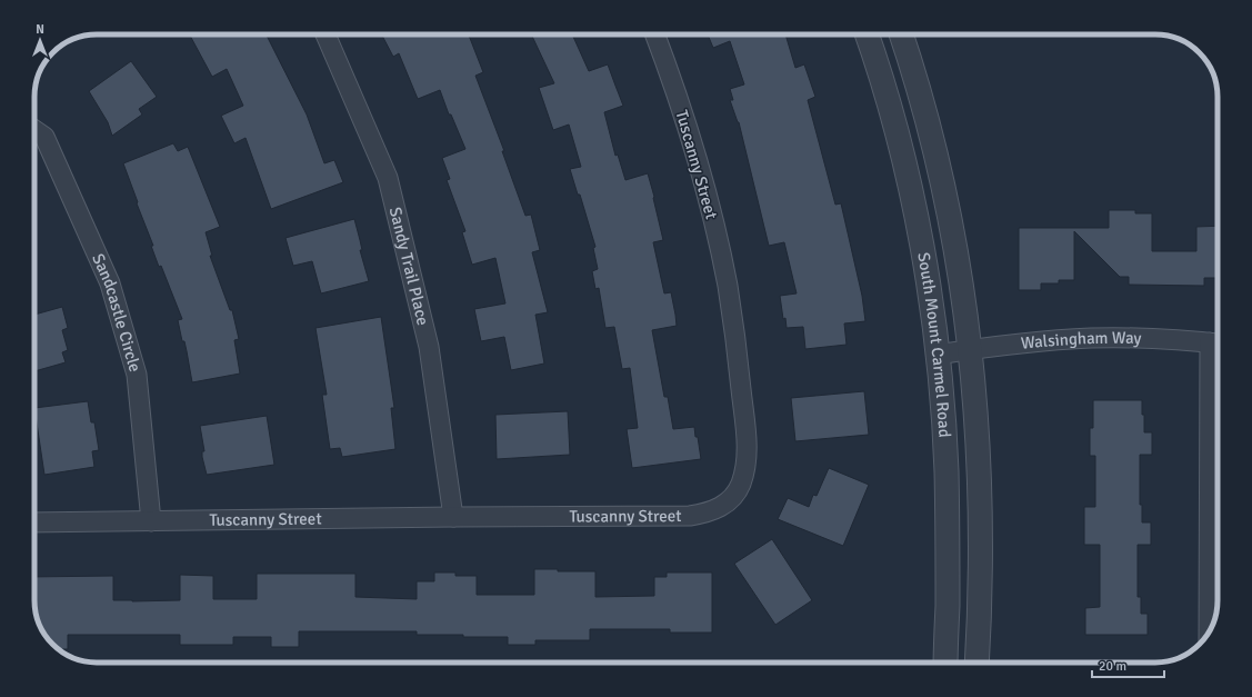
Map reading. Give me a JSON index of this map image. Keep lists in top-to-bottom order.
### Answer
{
  "streets": {
    "street": [
      "Tuscanny Street",
      "Sandy Trail Place",
      "Sandcastle Circle",
      "Walsingham Way",
      "South Mount Carmel Road"
    ]
  },
  "crossings": [
    ["Tuscanny Street", "Sandy Trail Place"],
    ["Tuscanny Street", "Sandcastle Circle"],
    ["Walsingham Way", "South Mount Carmel Road"]
  ],
  "scale_bar": "20 m",
  "north": "top"
}
